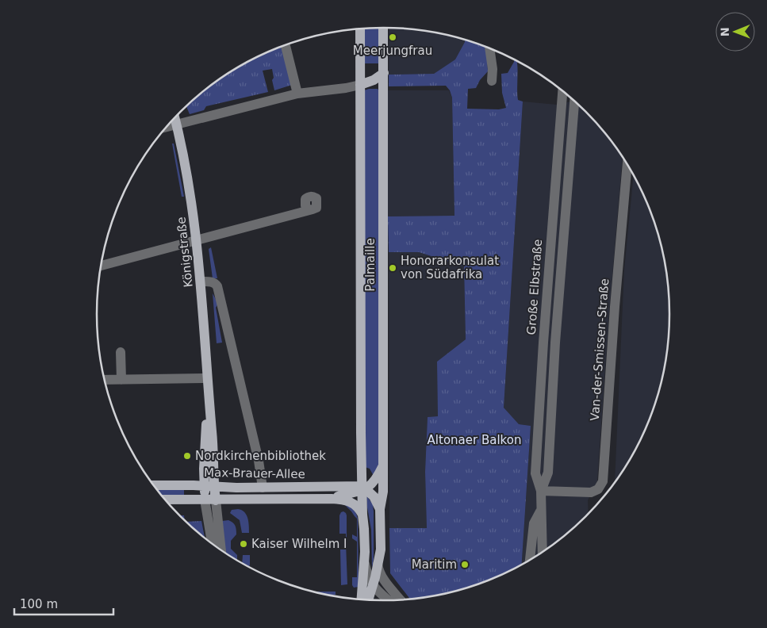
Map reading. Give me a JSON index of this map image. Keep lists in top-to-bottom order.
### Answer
{
  "streets": {
    "main road": ["Königstraße", "Palmaille", "Max-Brauer-Allee"],
    "street": ["Große Elbstraße", "Van-der-Smissen-Straße"]
  },
  "crossings": [
    ["Königstraße", "Max-Brauer-Allee"],
    ["Palmaille", "Max-Brauer-Allee"],
    ["Große Elbstraße", "Van-der-Smissen-Straße"]
  ],
  "parks": ["Altonaer Balkon"],
  "places": [
    "Meerjungfrau",
    "Honorarkonsulat von Südafrika",
    "Nordkirchenbibliothek",
    "Kaiser Wilhelm I",
    "Maritim"
  ],
  "scale_bar": "100 m",
  "north": "left"
}
